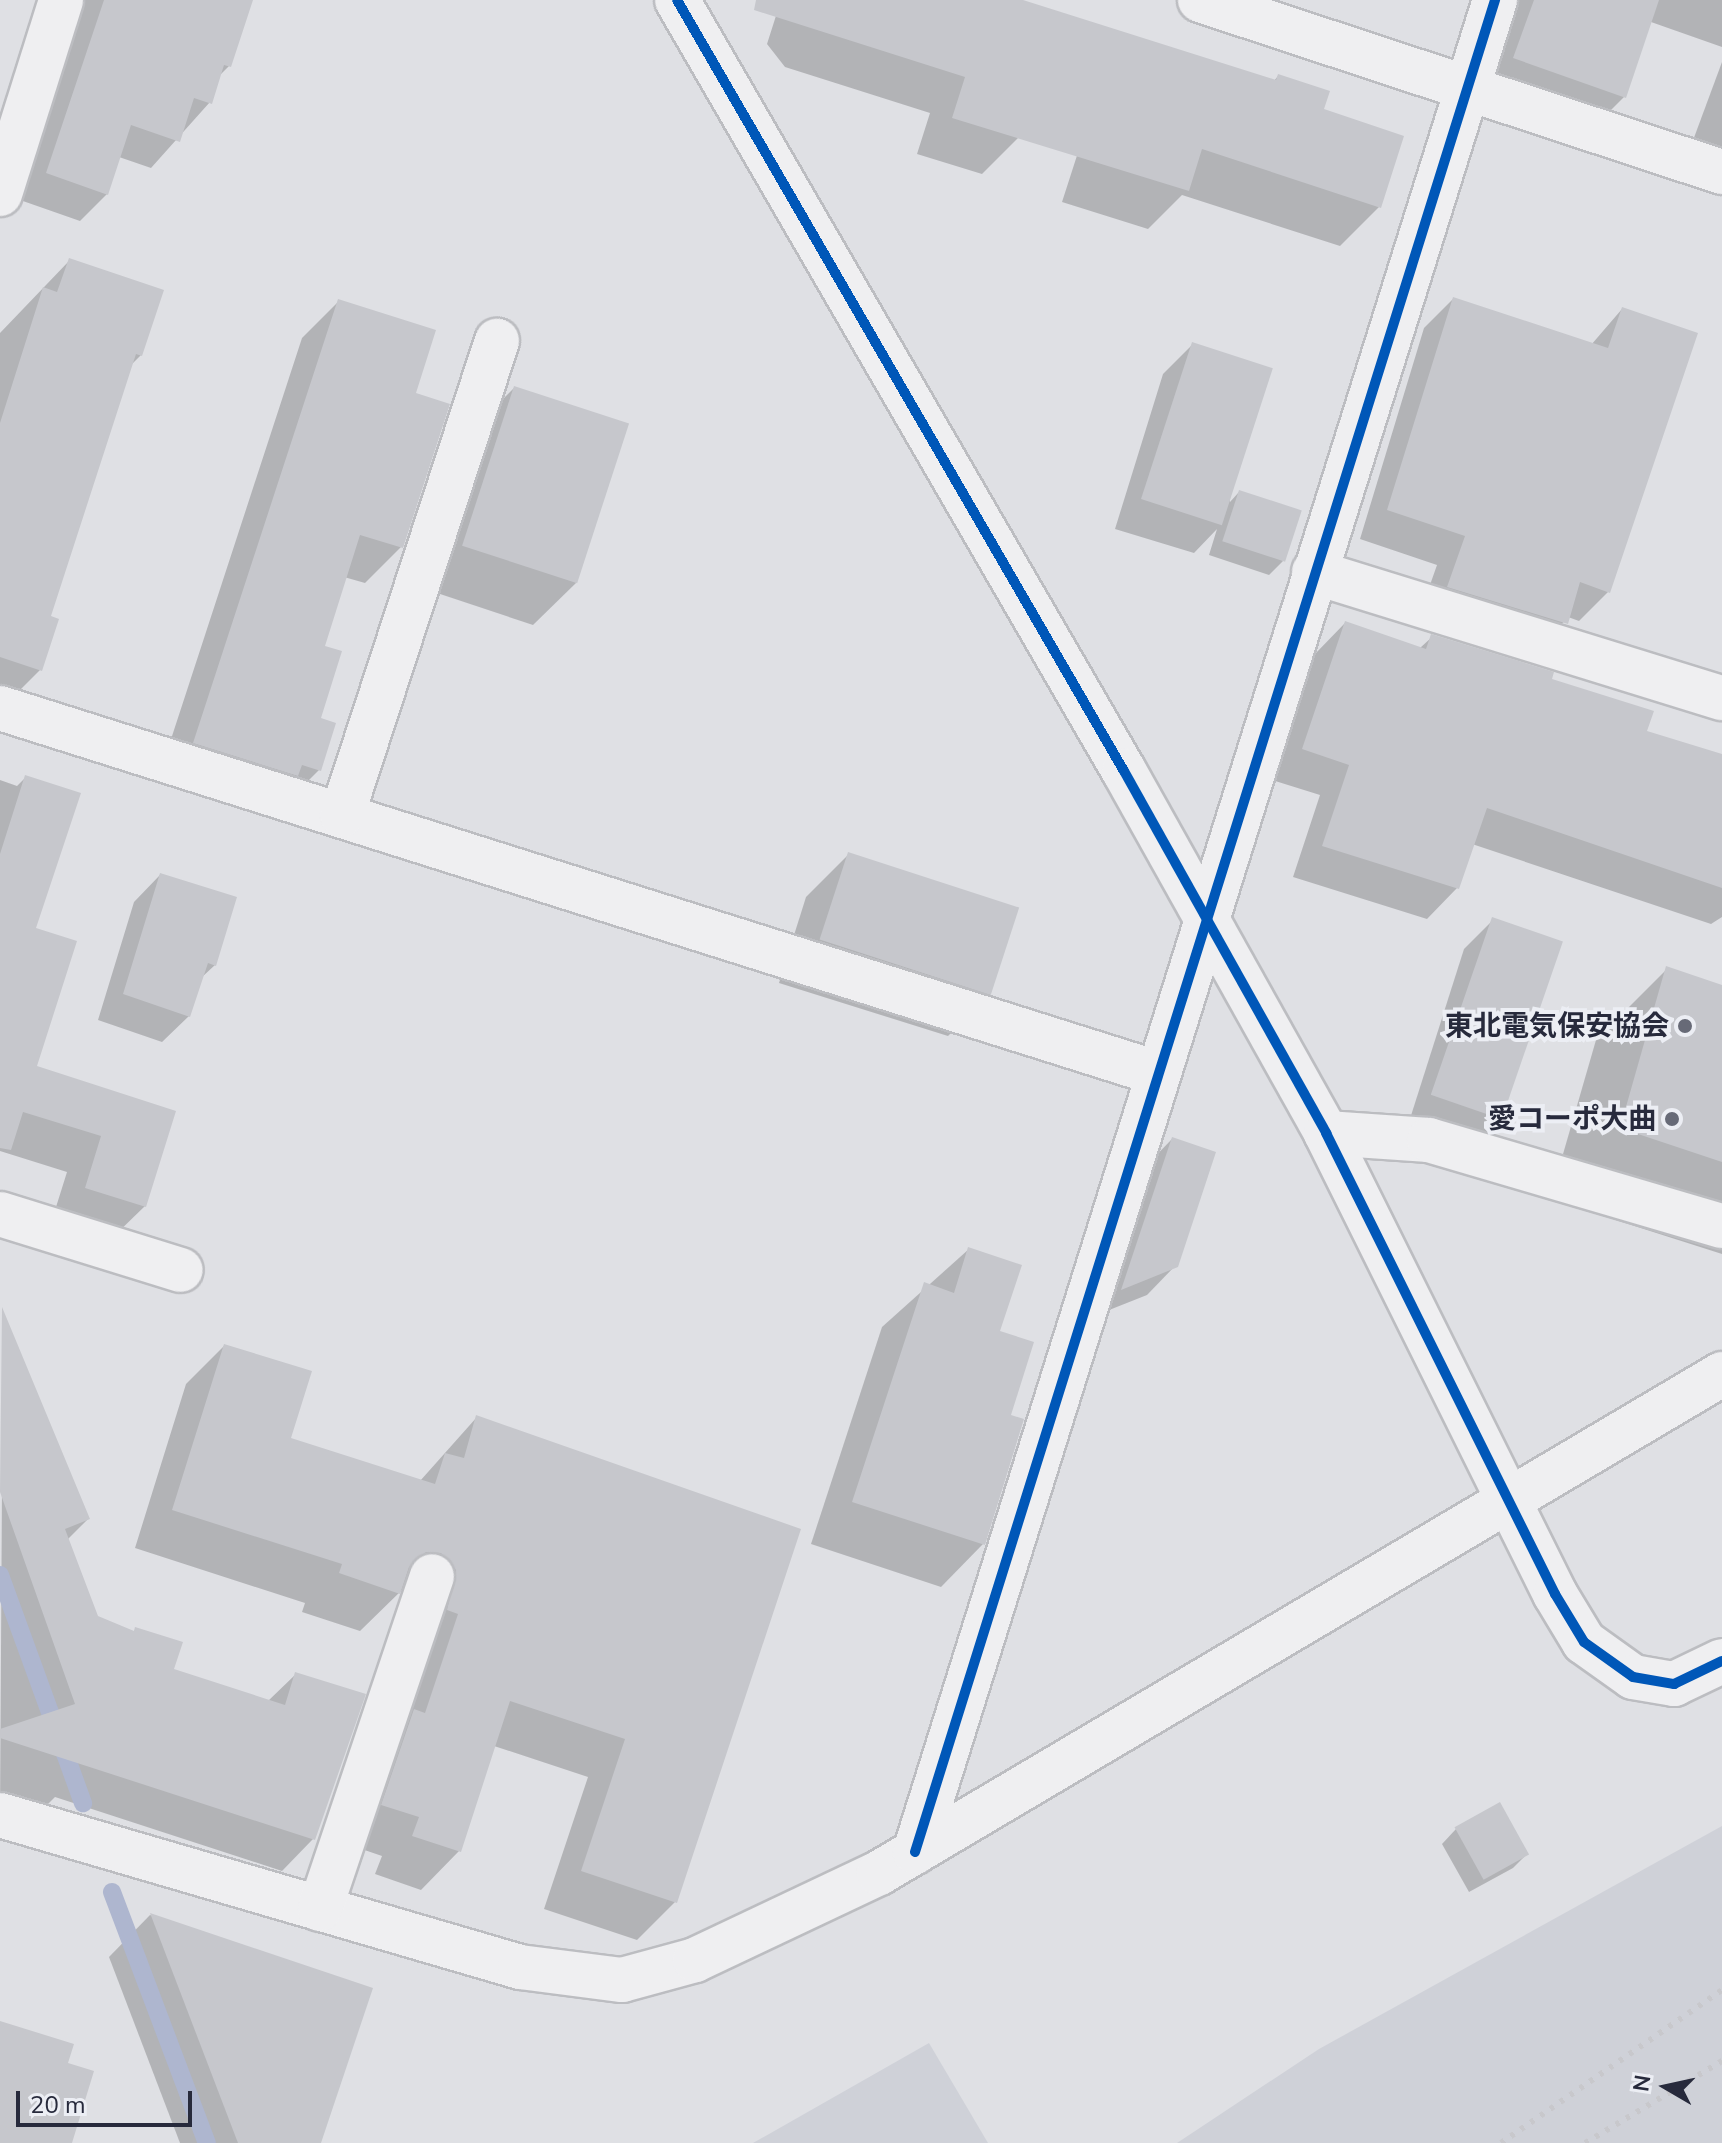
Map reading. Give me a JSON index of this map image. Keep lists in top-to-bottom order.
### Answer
{
  "places": ["東北電気保安協会", "愛コーポ大曲"],
  "scale_bar": "20 m",
  "north": "left"
}
